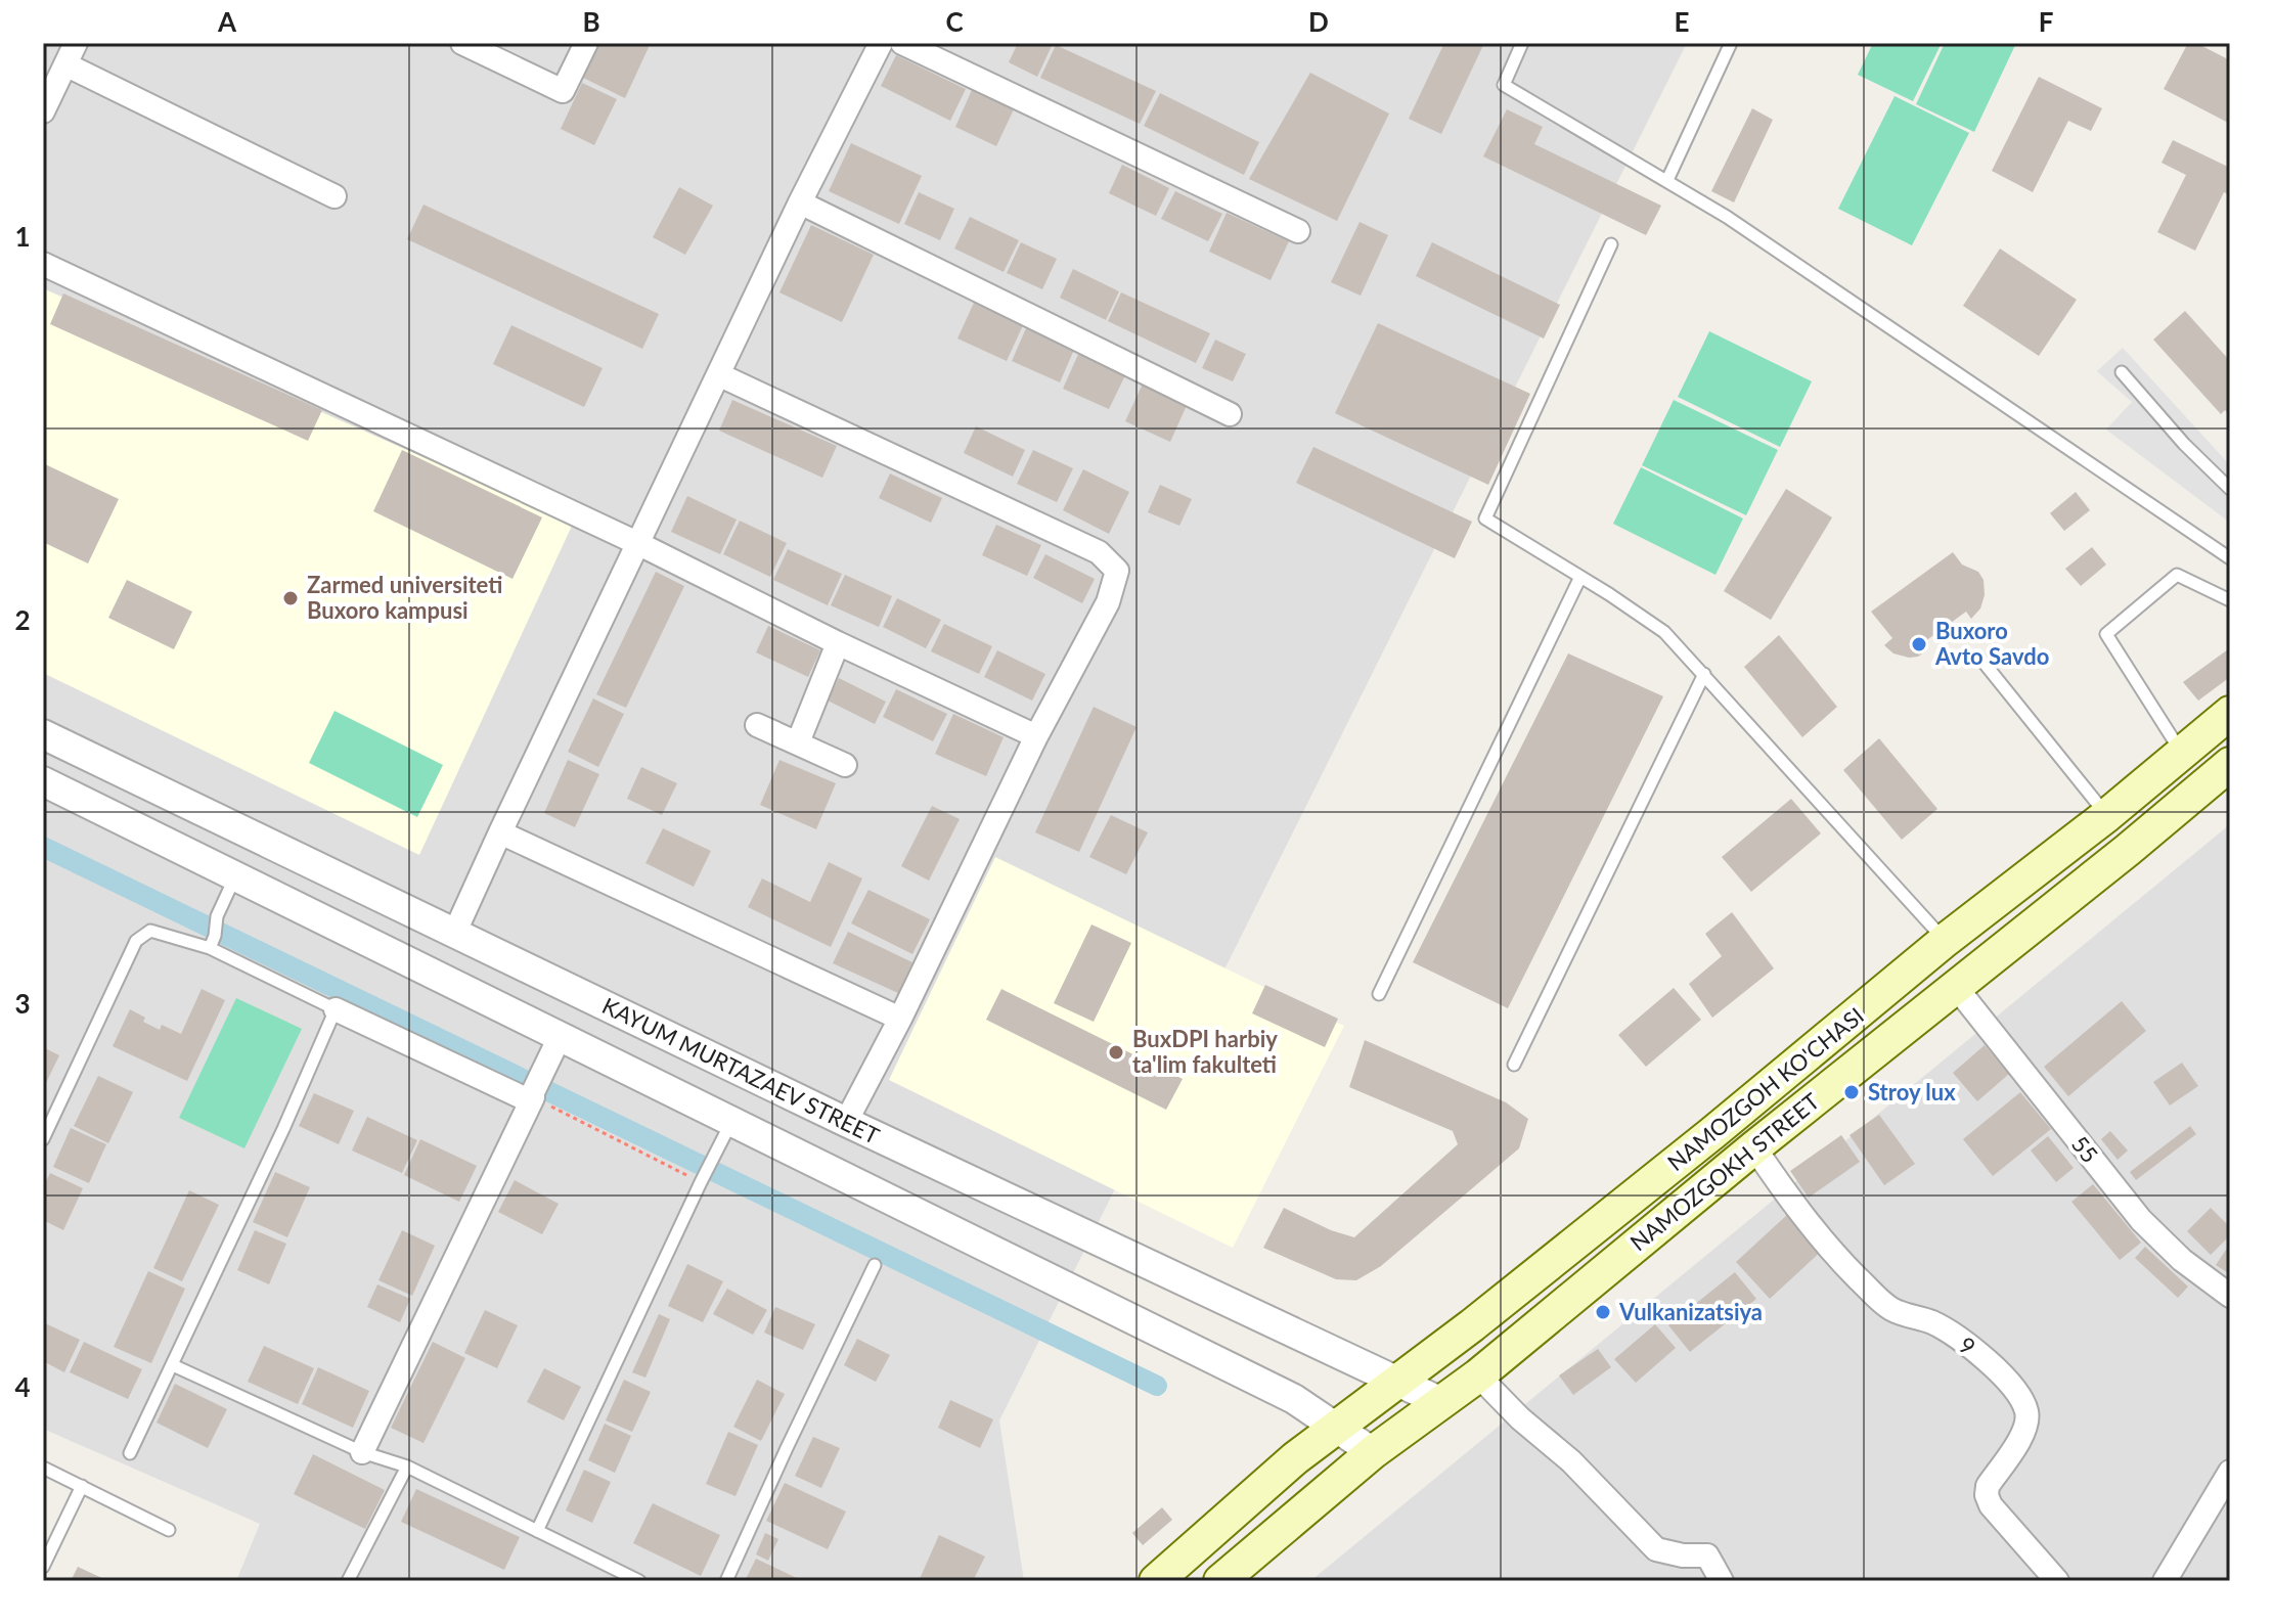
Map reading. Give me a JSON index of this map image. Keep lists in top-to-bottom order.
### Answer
{
  "streets": {
    "main road": ["NAMOZGOH KO'CHASI", "NAMOZGOKH STREET"],
    "street": ["KAYUM MURTAZAEV STREET", "55", "9"]
  },
  "crossings": [
    ["KAYUM MURTAZAEV STREET", "NAMOZGOH KO'CHASI"],
    ["KAYUM MURTAZAEV STREET", "NAMOZGOKH STREET"],
    ["55", "NAMOZGOKH STREET"],
    ["NAMOZGOKH STREET", "9"]
  ],
  "places": [
    "Zarmed universiteti Buxoro kampusi",
    "Buxoro Avto Savdo",
    "BuxDPI harbiy ta'lim fakulteti",
    "Stroy lux",
    "Vulkanizatsiya"
  ],
  "grid": {
    "columns": [
      "A",
      "B",
      "C",
      "D",
      "E",
      "F"
    ],
    "rows": [
      "1",
      "2",
      "3",
      "4"
    ]
  }
}
